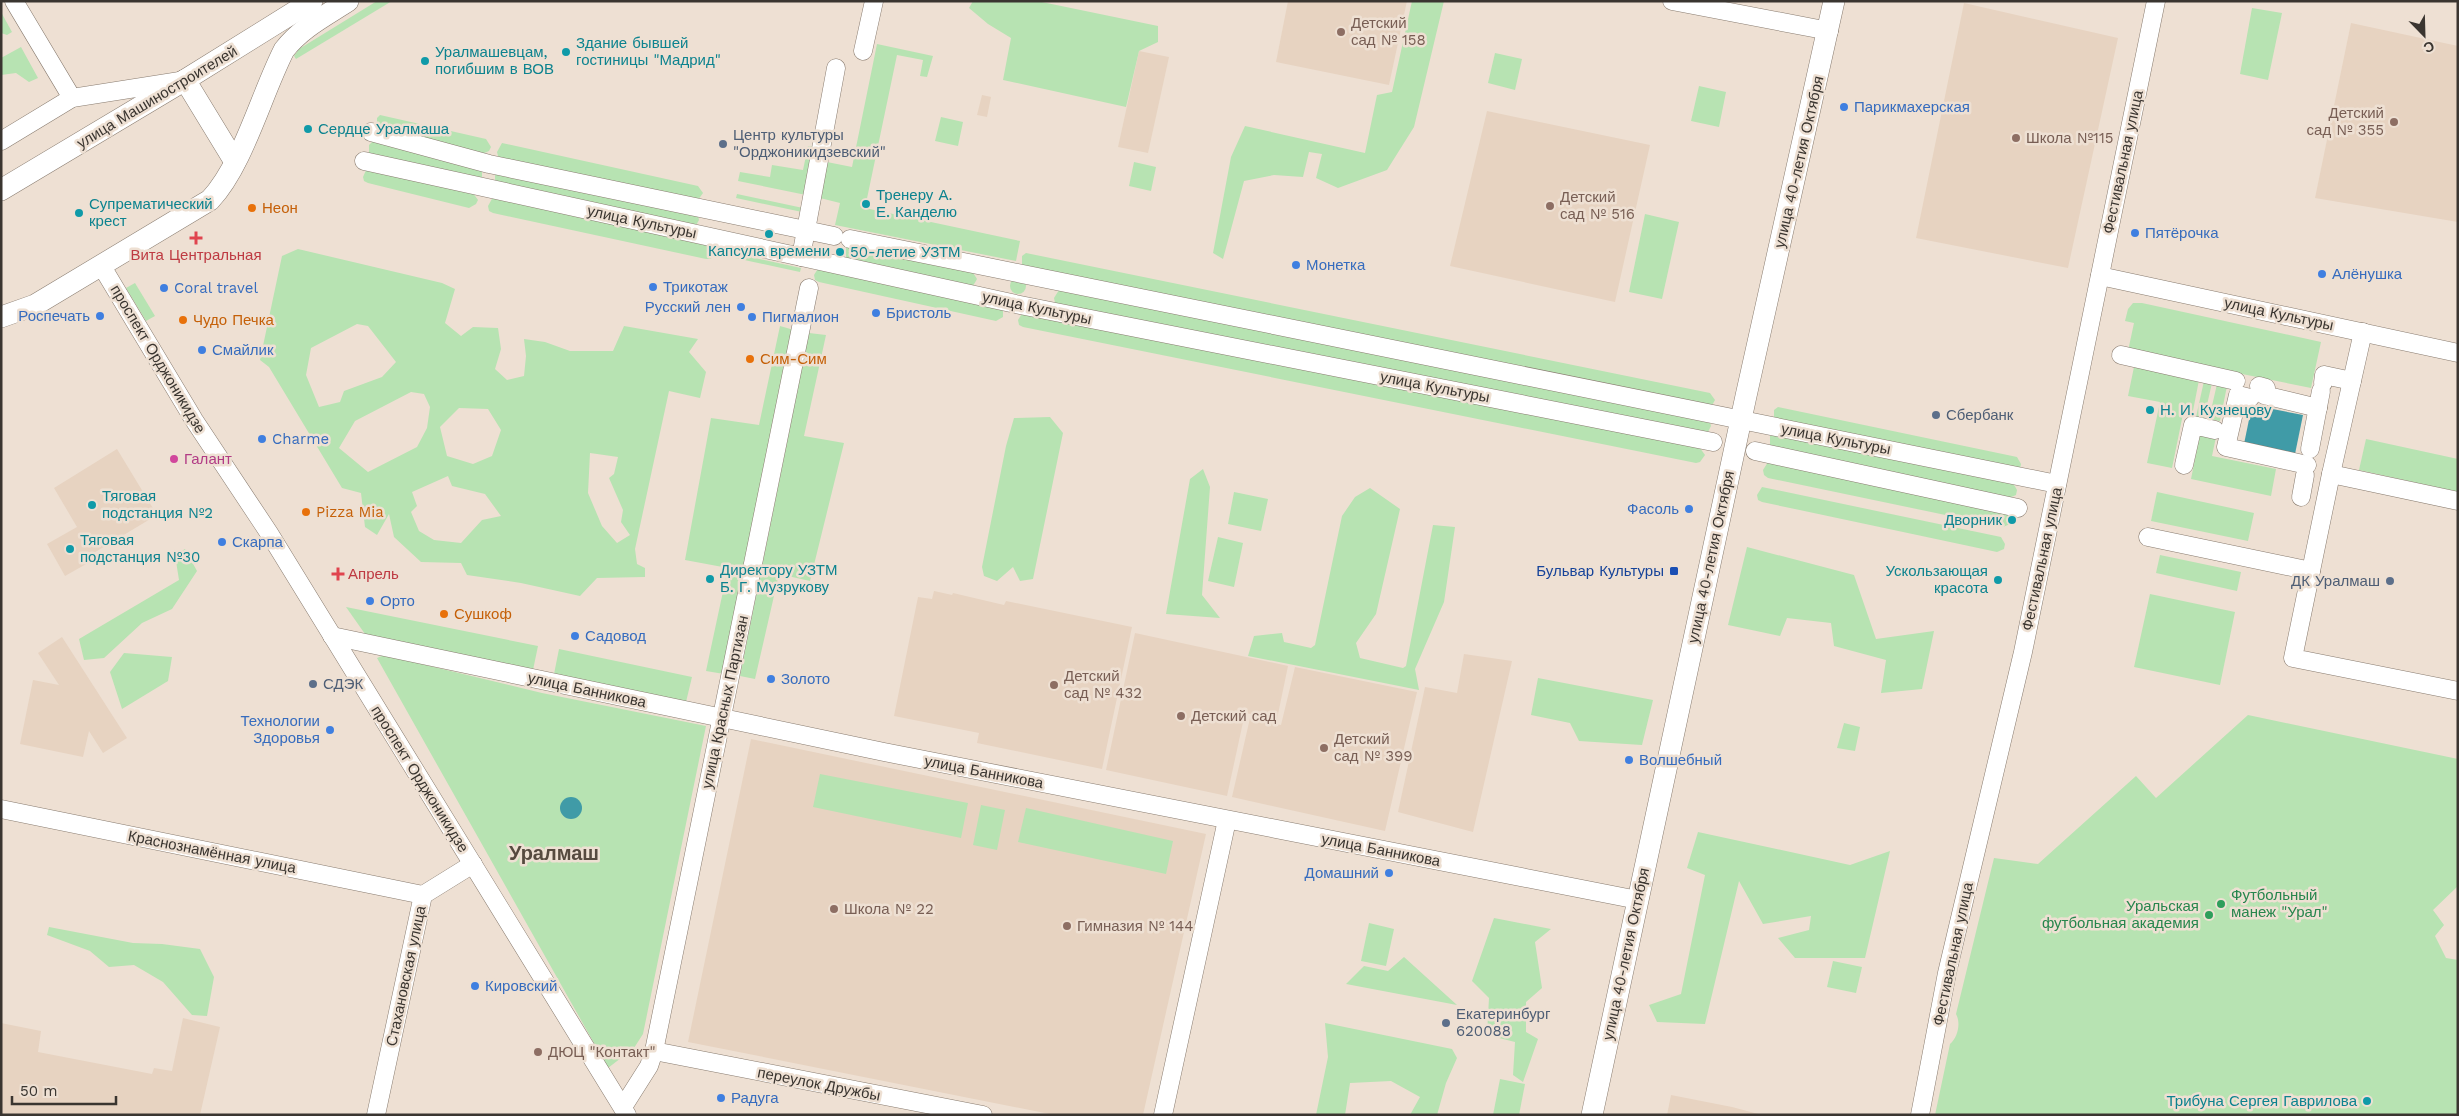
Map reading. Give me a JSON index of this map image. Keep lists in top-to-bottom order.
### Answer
{
  "streets": {
    "main road": ["улица Машиностроителей", "улица 40-летия Октября"],
    "street": [
      "Фестивальная улица",
      "улица Культуры",
      "проспект Орджоникидзе",
      "улица Банникова",
      "улица Красных Партизан",
      "Краснознамённая улица",
      "Стахановская улица",
      "переулок Дружбы"
    ]
  },
  "crossings": [
    ["улица 40-летия Октября", "улица Культуры"],
    ["улица 40-летия Октября", "улица Банникова"],
    ["Фестивальная улица", "улица Культуры"],
    ["проспект Орджоникидзе", "улица Банникова"],
    ["проспект Орджоникидзе", "улица Красных Партизан"],
    ["проспект Орджоникидзе", "Стахановская улица"],
    ["улица Банникова", "улица Красных Партизан"],
    ["улица Красных Партизан", "переулок Дружбы"],
    ["Краснознамённая улица", "Стахановская улица"]
  ],
  "districts": ["Уралмаш"],
  "places": {
    "other": [
      "Детский сад № 158",
      "Здание бывшей гостиницы \"Мадрид\"",
      "Уралмашевцам, погибшим в ВОВ",
      "Парикмахерская",
      "Детский сад № 355",
      "Сердце Уралмаша",
      "Школа №115",
      "Центр культуры \"Орджоникидзевский\"",
      "Тренеру А. Е. Канделю",
      "Детский сад № 516",
      "Неон",
      "Супрематический крест",
      "Пятёрочка",
      "Капсула времени",
      "50-летие УЗТМ",
      "Монетка",
      "Алёнушка",
      "Трикотаж",
      "Coral travel",
      "Русский лен",
      "Бристоль",
      "Роспечать",
      "Пигмалион",
      "Чудо Печка",
      "Смайлик",
      "Сим-Сим",
      "Н. И. Кузнецову",
      "Сбербанк",
      "Charme",
      "Галант",
      "Тяговая подстанция №2",
      "Фасоль",
      "Pizza Mia",
      "Дворник",
      "Скарпа",
      "Тяговая подстанция №30",
      "Директору УЗТМ Б. Г. Музрукову",
      "Ускользающая красота",
      "ДК Уралмаш",
      "Орто",
      "Сушкоф",
      "Садовод",
      "Золото",
      "СДЭК",
      "Детский сад № 432",
      "Детский сад",
      "Технологии Здоровья",
      "Детский сад № 399",
      "Волшебный",
      "Домашний",
      "Футбольный манеж \"Урал\"",
      "Школа № 22",
      "Уральская футбольная академия",
      "Гимназия № 144",
      "Кировский",
      "Екатеринбург 620088",
      "ДЮЦ \"Контакт\"",
      "Радуга",
      "Трибуна Сергея Гаврилова"
    ],
    "health": ["Вита Центральная", "Апрель"],
    "transit": ["Бульвар Культуры"]
  },
  "scale_bar": "50 m",
  "north": "bottom right"
}
